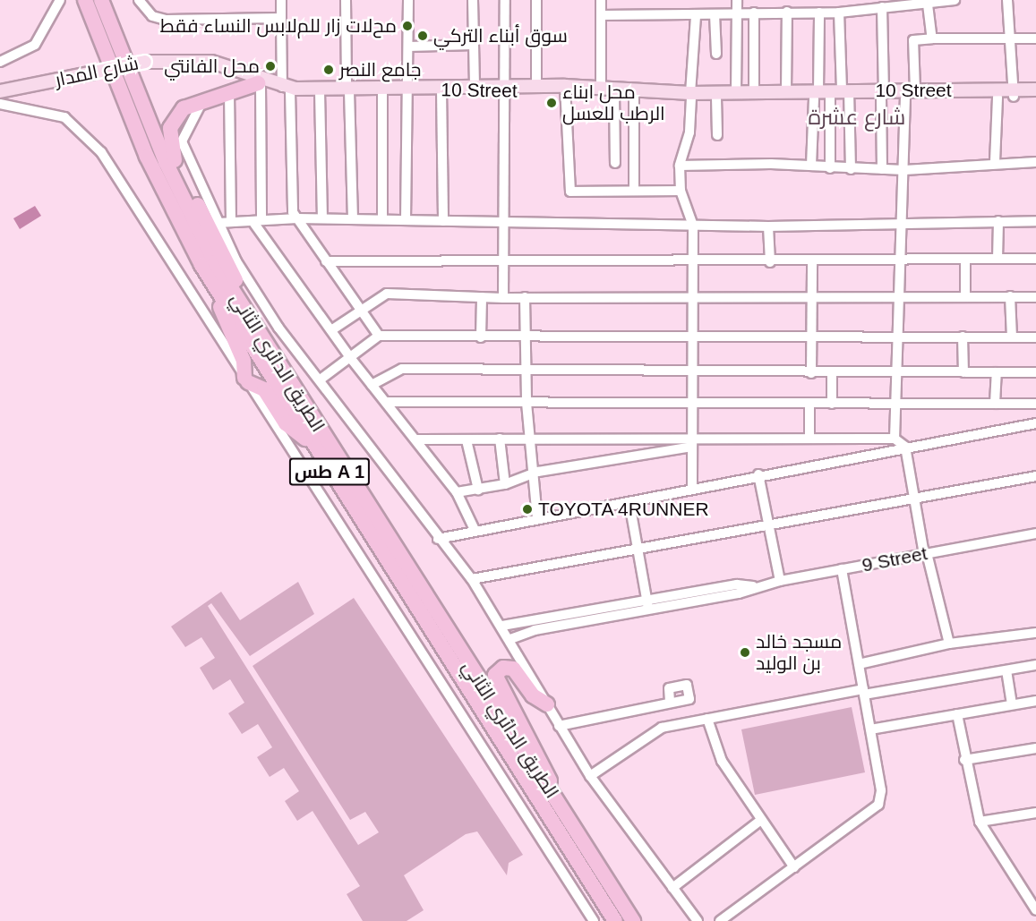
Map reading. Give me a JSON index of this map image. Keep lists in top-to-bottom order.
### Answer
{
  "streets": {
    "highway": ["الطريق الدائري الثاني", "طس A 1"],
    "main road": ["شارع المدار", "10 Street"],
    "street": ["9 Street"]
  },
  "crossings": [
    ["شارع المدار", "10 Street"]
  ],
  "districts": ["شارع عشرة"],
  "places": [
    "محﻻت زار للمﻻبس النساء فقط",
    "سوق أبناء التركي",
    "محل الفانتي",
    "جامع النصر",
    "محل ابناء الرطب للعسل",
    "TOYOTA 4RUNNER",
    "مسجد خالد بن الوليد"
  ]
}
